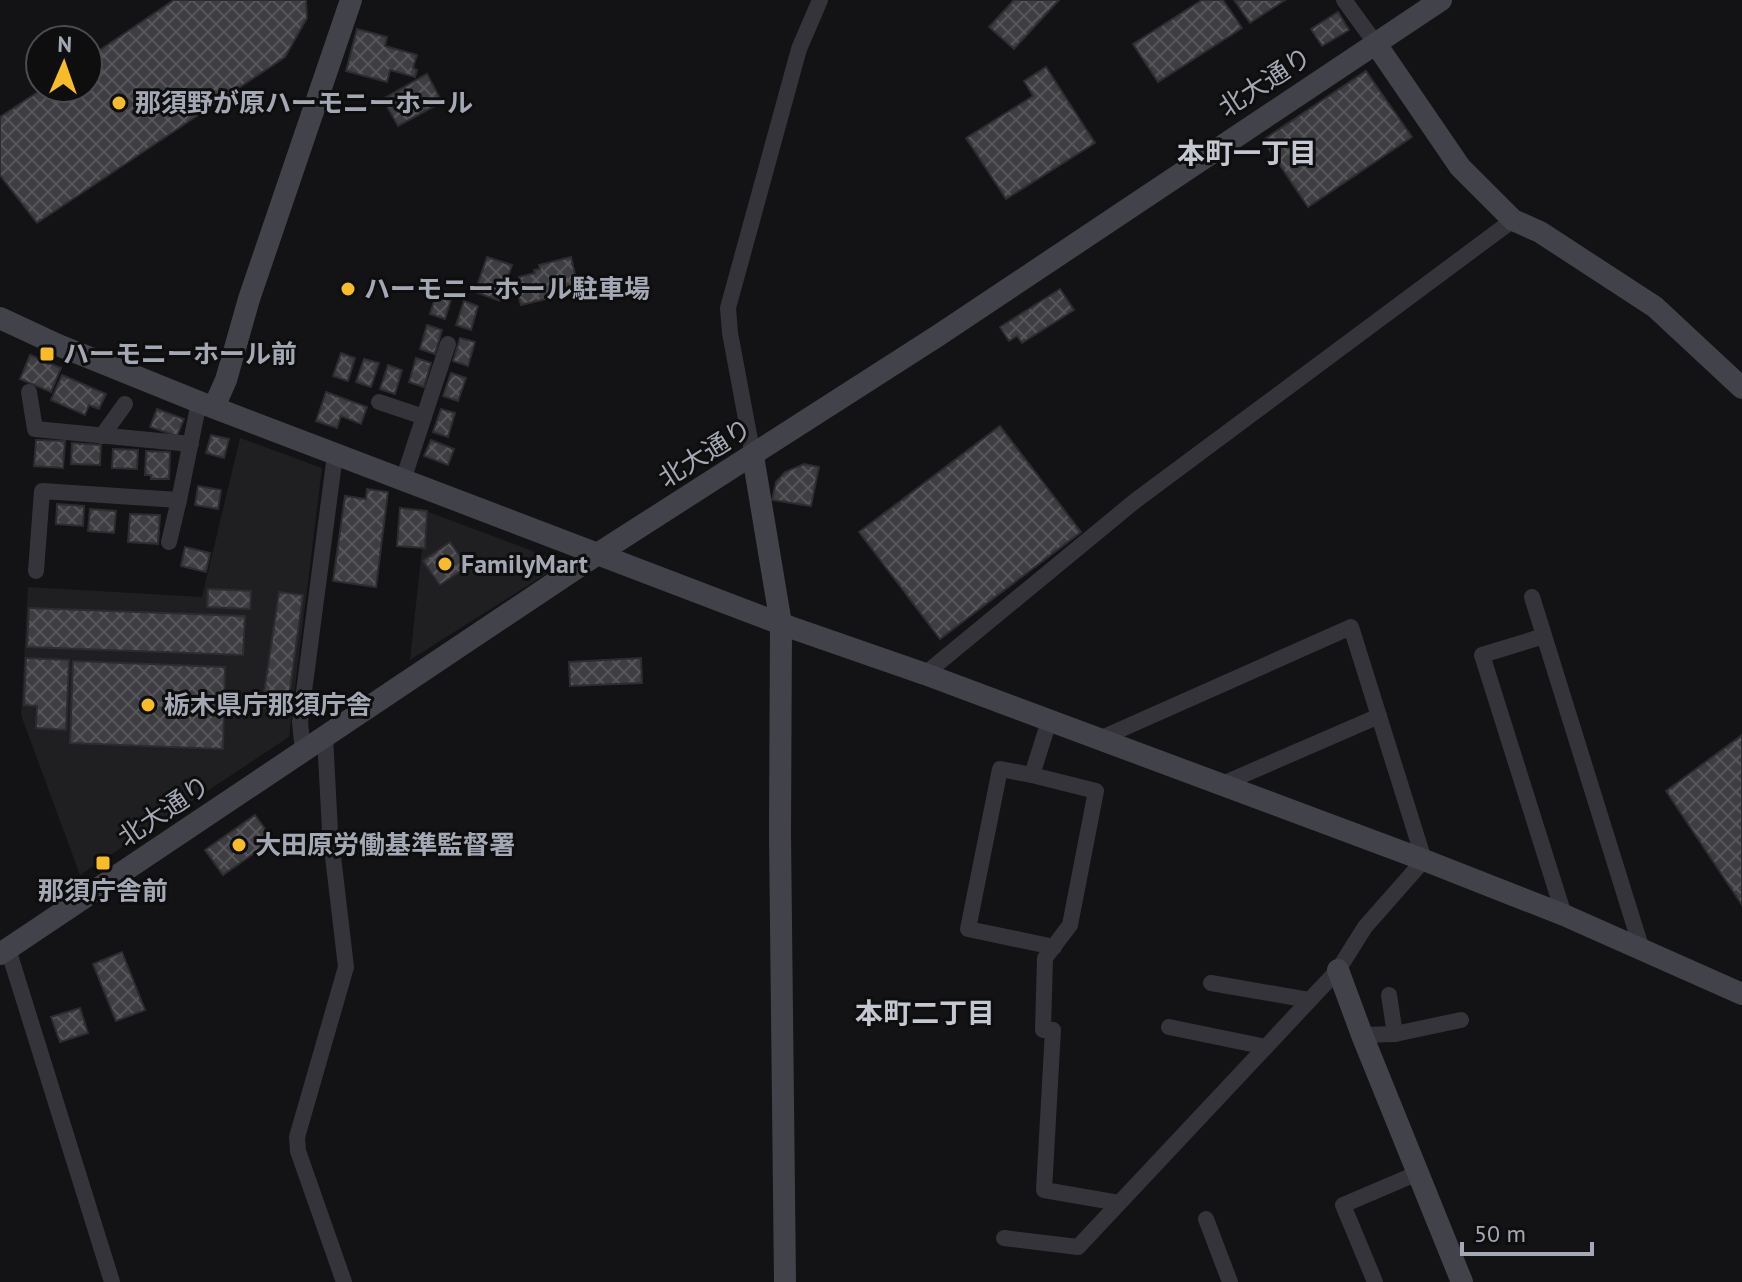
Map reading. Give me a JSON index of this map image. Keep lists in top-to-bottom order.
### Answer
{
  "streets": {
    "street": ["北大通り"]
  },
  "districts": ["本町一丁目", "本町二丁目"],
  "places": {
    "other": [
      "那須野が原ハーモニーホール",
      "ハーモニーホール駐車場",
      "FamilyMart",
      "栃木県庁那須庁舎",
      "大田原労働基準監督署"
    ],
    "transit": ["ハーモニーホール前", "那須庁舎前"]
  },
  "scale_bar": "50 m",
  "north": "top"
}
